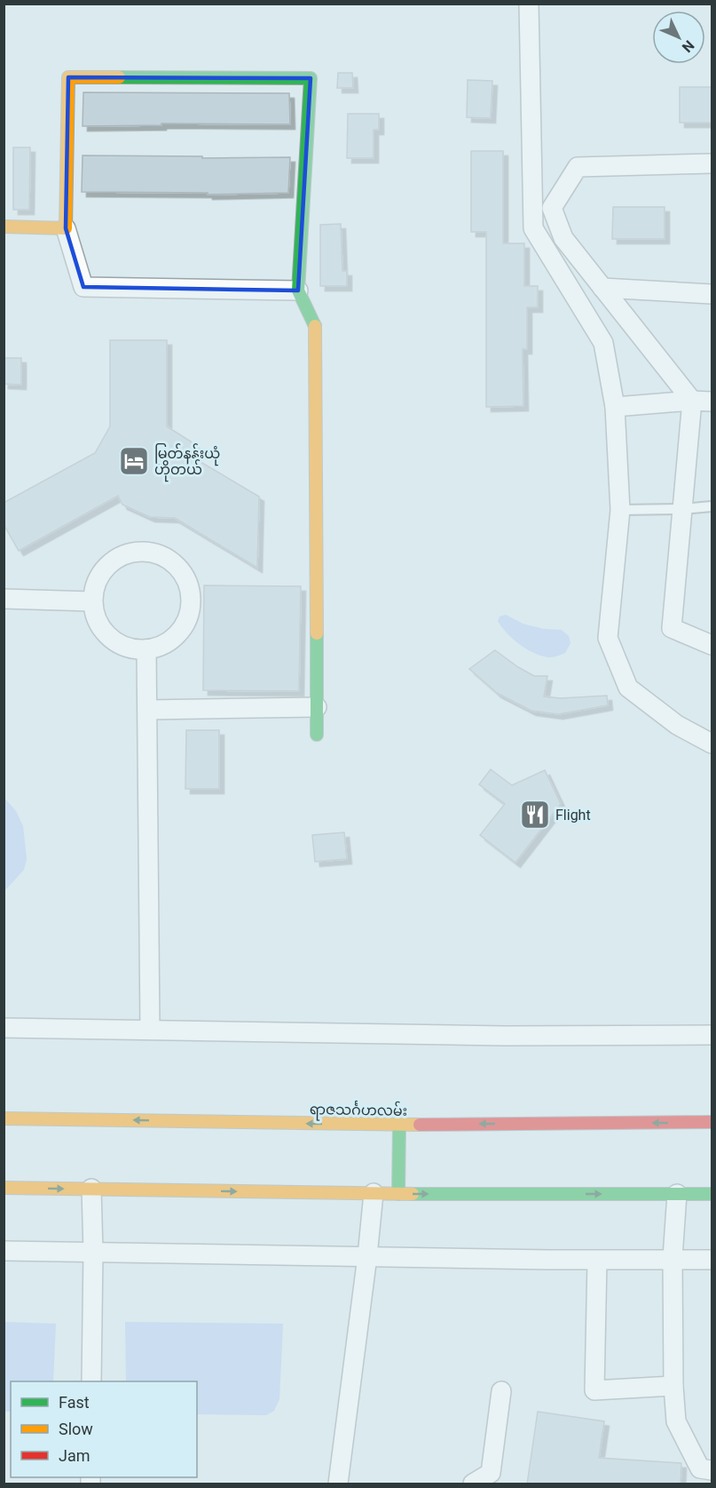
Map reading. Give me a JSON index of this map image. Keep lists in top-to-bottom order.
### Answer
{
  "streets": {
    "main road": ["ရာဇသင်္ဂဟလမ်း"]
  },
  "places": {
    "hotel": ["မြတ်နန်းယုံ ဟိုတယ်"],
    "restaurant": ["Flight"]
  },
  "legend": ["Fast", "Slow", "Jam"],
  "north": "bottom right"
}
